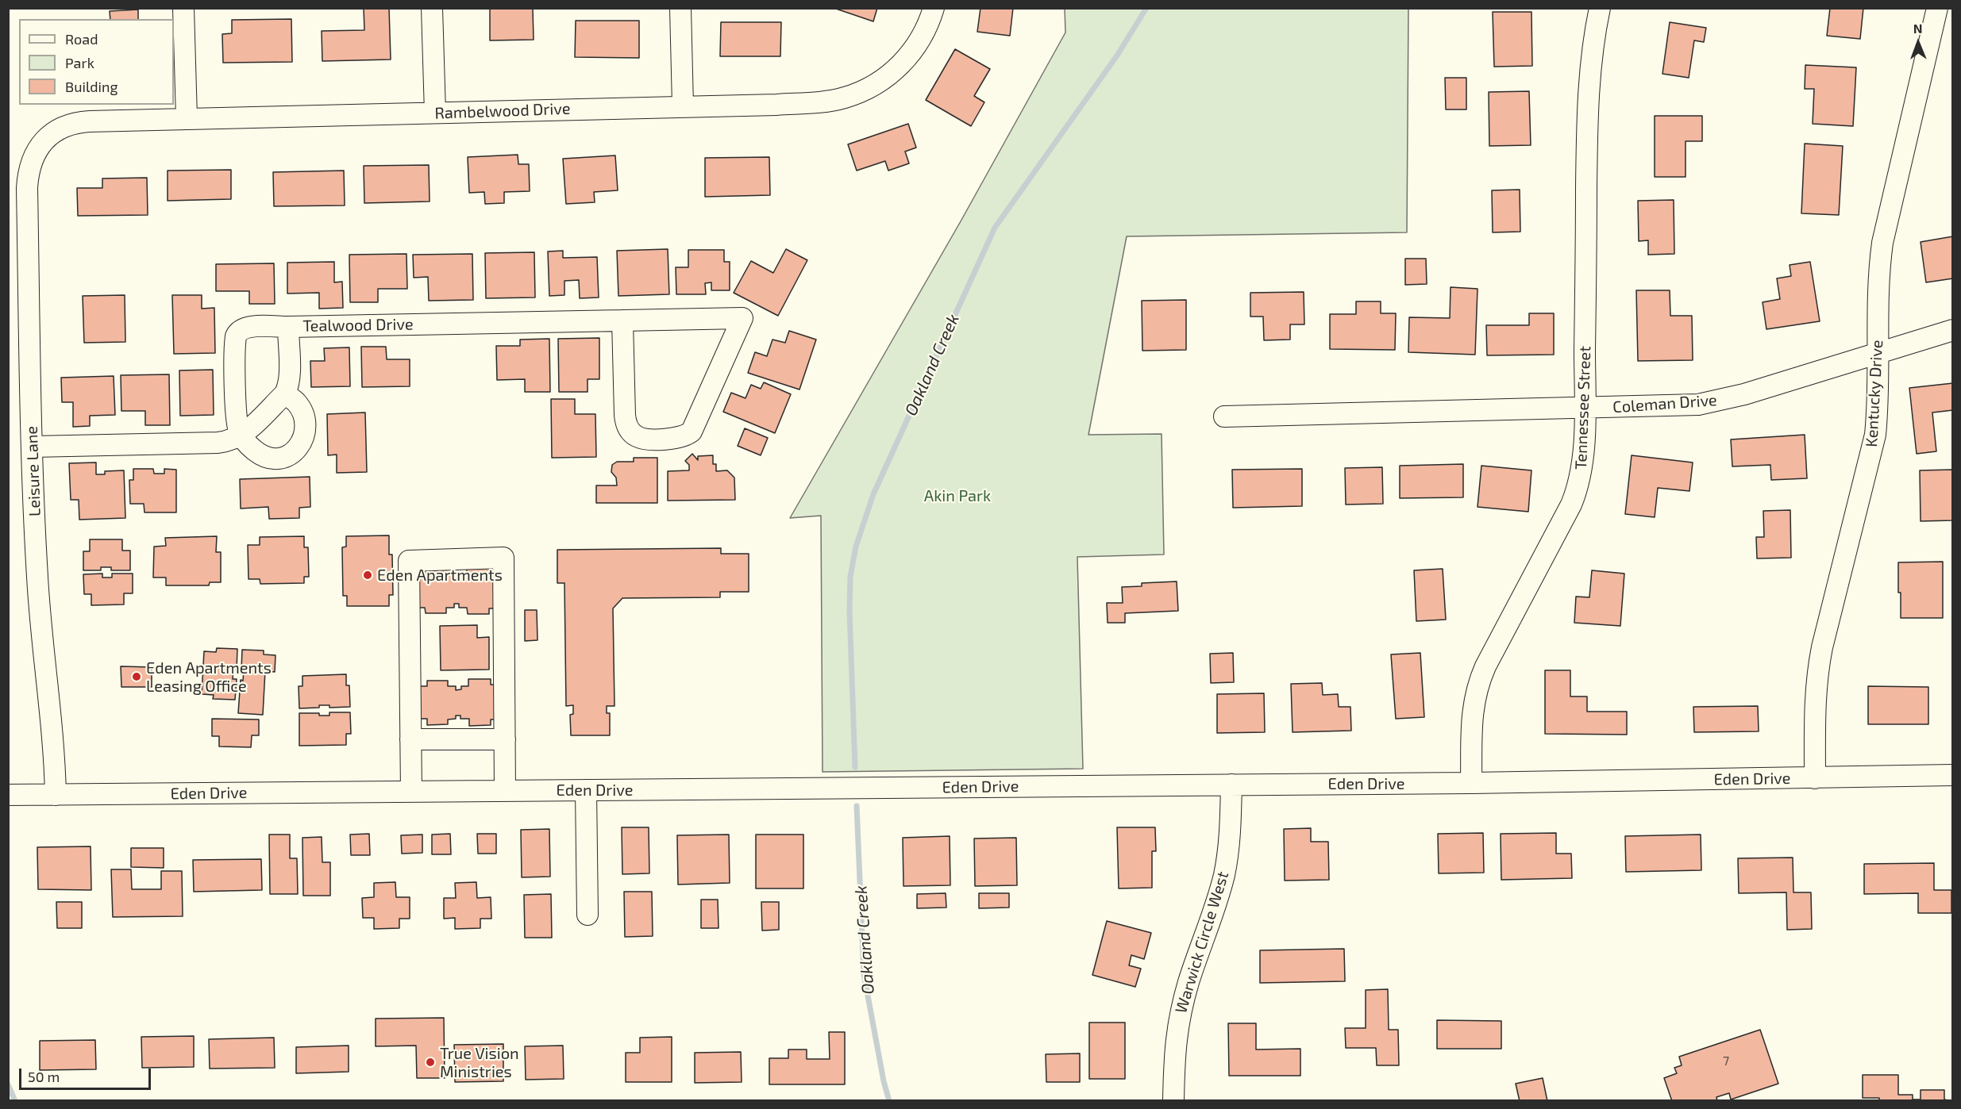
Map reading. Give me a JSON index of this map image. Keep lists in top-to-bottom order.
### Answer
{
  "streets": {
    "street": [
      "Rambelwood Drive",
      "Tealwood Drive",
      "Kentucky Drive",
      "Coleman Drive",
      "Tennessee Street",
      "Leisure Lane",
      "Eden Drive",
      "Warwick Circle West"
    ]
  },
  "crossings": [
    ["Rambelwood Drive", "Leisure Lane"],
    ["Kentucky Drive", "Coleman Drive"],
    ["Kentucky Drive", "Eden Drive"],
    ["Coleman Drive", "Tennessee Street"],
    ["Tennessee Street", "Eden Drive"],
    ["Leisure Lane", "Eden Drive"],
    ["Eden Drive", "Warwick Circle West"]
  ],
  "water": ["Oakland Creek"],
  "parks": ["Akin Park"],
  "places": ["Eden Apartments", "Eden Apartments Leasing Office", "True Vision Ministries"],
  "house_numbers": ["7"],
  "legend": ["Road", "Park", "Building"],
  "scale_bar": "50 m",
  "north": "top"
}
